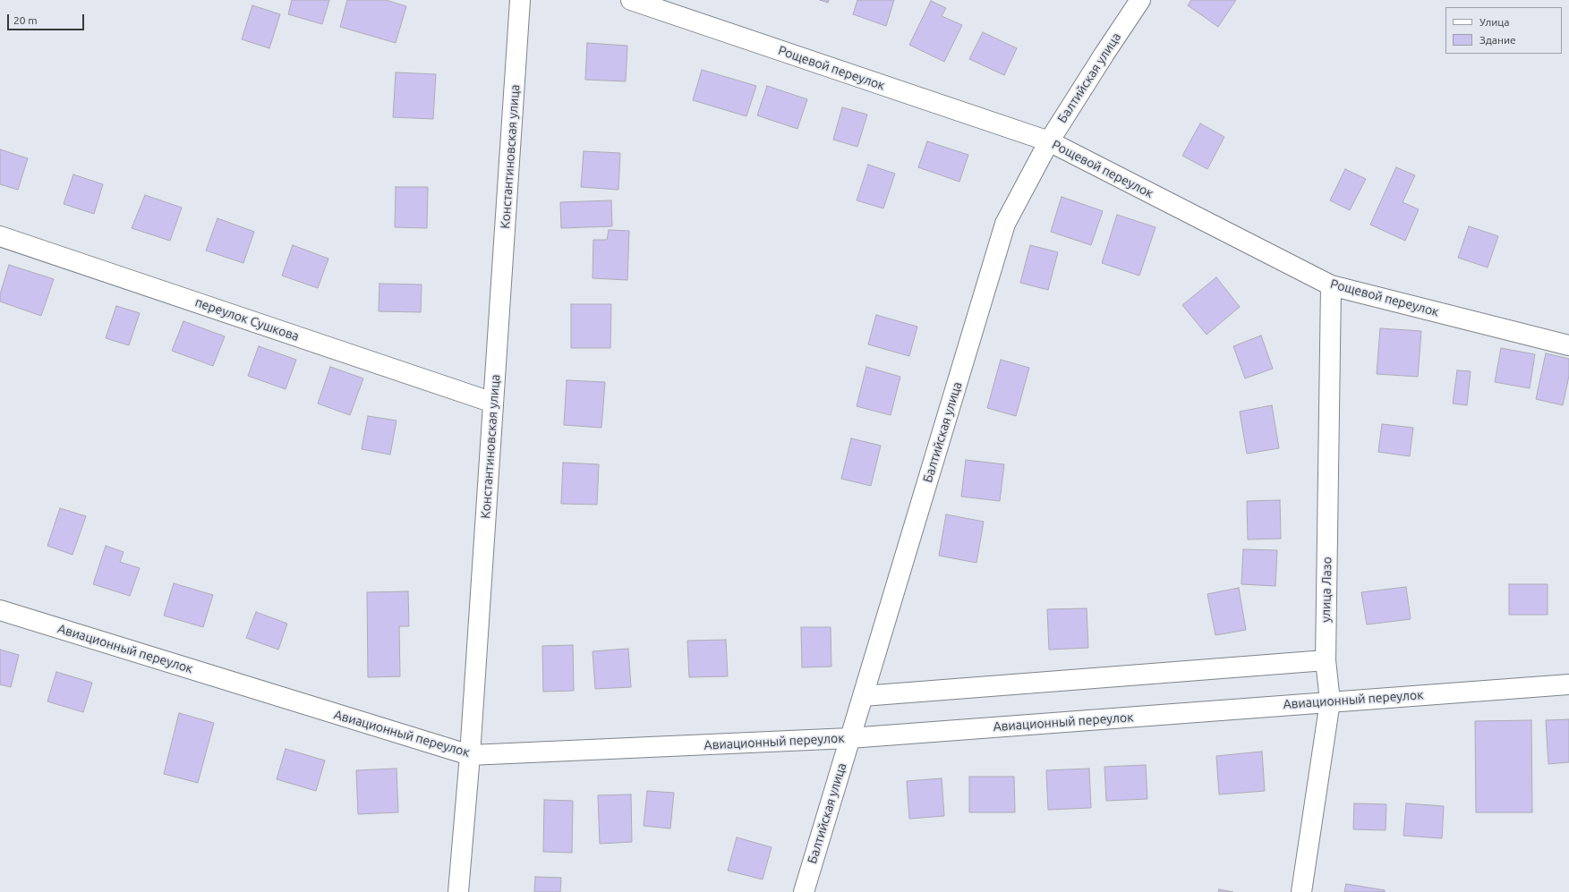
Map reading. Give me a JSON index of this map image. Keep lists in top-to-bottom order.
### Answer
{
  "streets": {
    "street": [
      "Рощевой переулок",
      "Балтийская улица",
      "Константиновская улица",
      "переулок Сушкова",
      "улица Лазо",
      "Авиационный переулок"
    ]
  },
  "crossings": [
    ["Рощевой переулок", "Балтийская улица"],
    ["Рощевой переулок", "улица Лазо"],
    ["Балтийская улица", "Авиационный переулок"],
    ["Константиновская улица", "переулок Сушкова"],
    ["Константиновская улица", "Авиационный переулок"],
    ["улица Лазо", "Авиационный переулок"]
  ],
  "legend": ["Улица", "Здание"],
  "scale_bar": "20 m"
}
